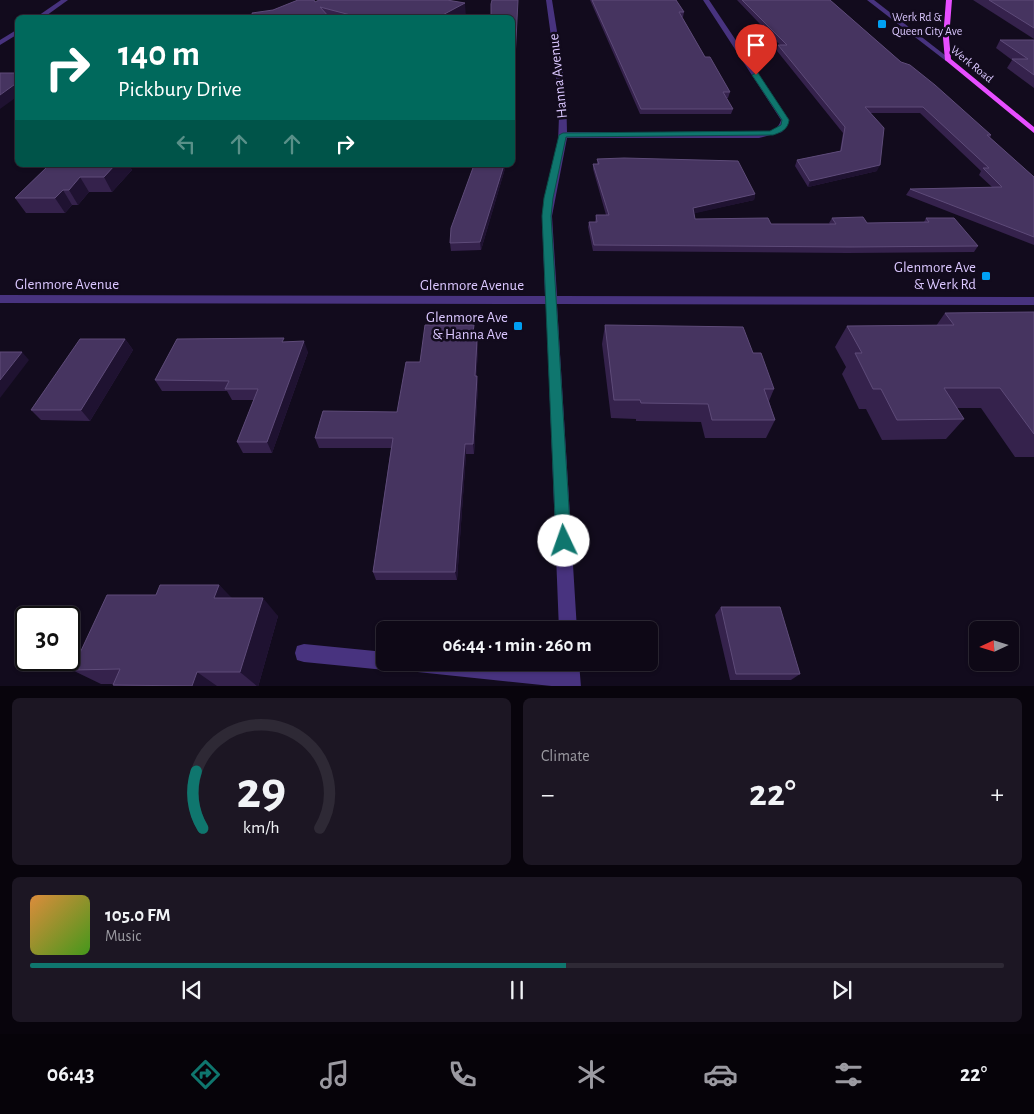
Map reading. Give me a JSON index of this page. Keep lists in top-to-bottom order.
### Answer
{
  "streets": {
    "main road": ["Werk Road"],
    "street": ["Hanna Avenue", "Glenmore Avenue"]
  },
  "crossings": [
    ["Hanna Avenue", "Glenmore Avenue"]
  ],
  "places": {
    "transit": ["Werk Rd & Queen City Ave", "Glenmore Ave & Werk Rd", "Glenmore Ave & Hanna Ave"]
  },
  "north": "left",
  "page": {
    "turn": ["140 m", "Pickbury Drive"],
    "limit": "30",
    "trip": "06:44 · 1 min · 260 m",
    "tile": "Climate",
    "heat": ["−", "22°", "+"],
    "song": ["105.0 FM", "Music"],
    "tabs": ["06:43", "22°"],
    "gauge": ["29", "km/h"]
  }
}
